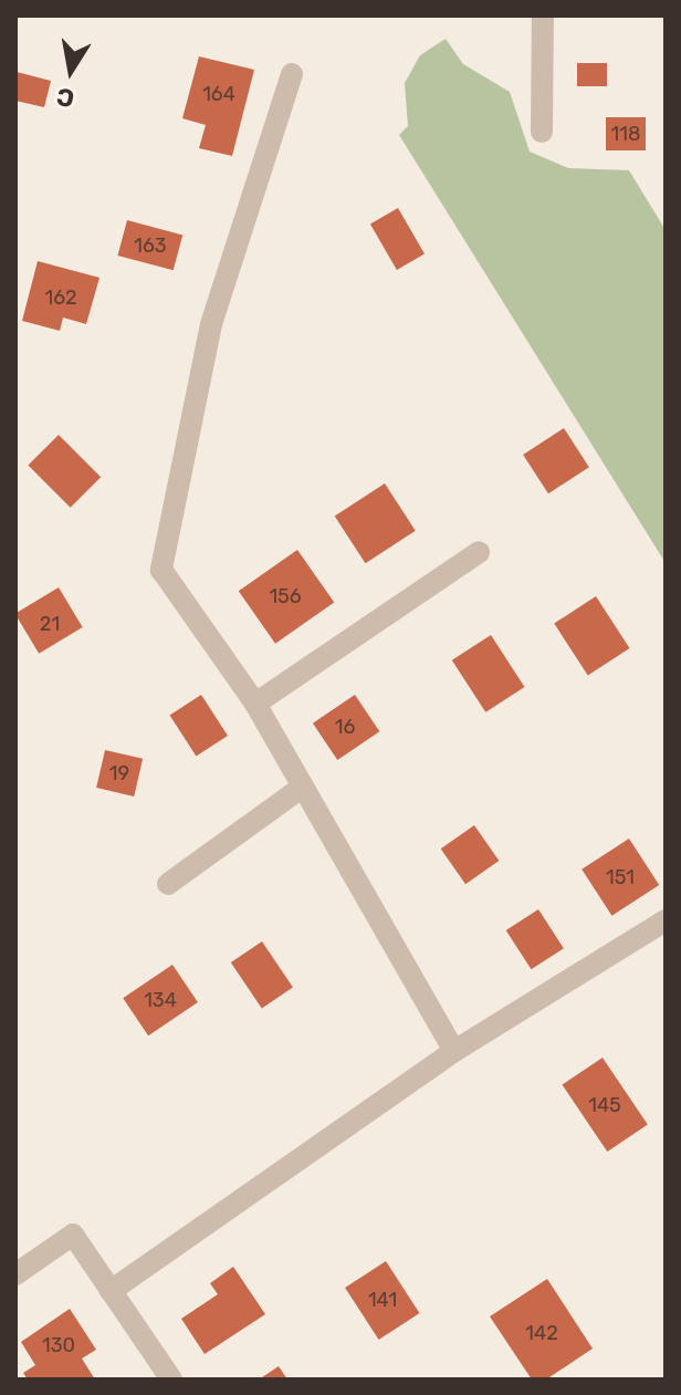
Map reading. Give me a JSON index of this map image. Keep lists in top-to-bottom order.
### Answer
{
  "house_numbers": [
    "164",
    "118",
    "163",
    "162",
    "156",
    "21",
    "16",
    "19",
    "151",
    "134",
    "145",
    "141",
    "142",
    "130"
  ],
  "north": "bottom"
}
